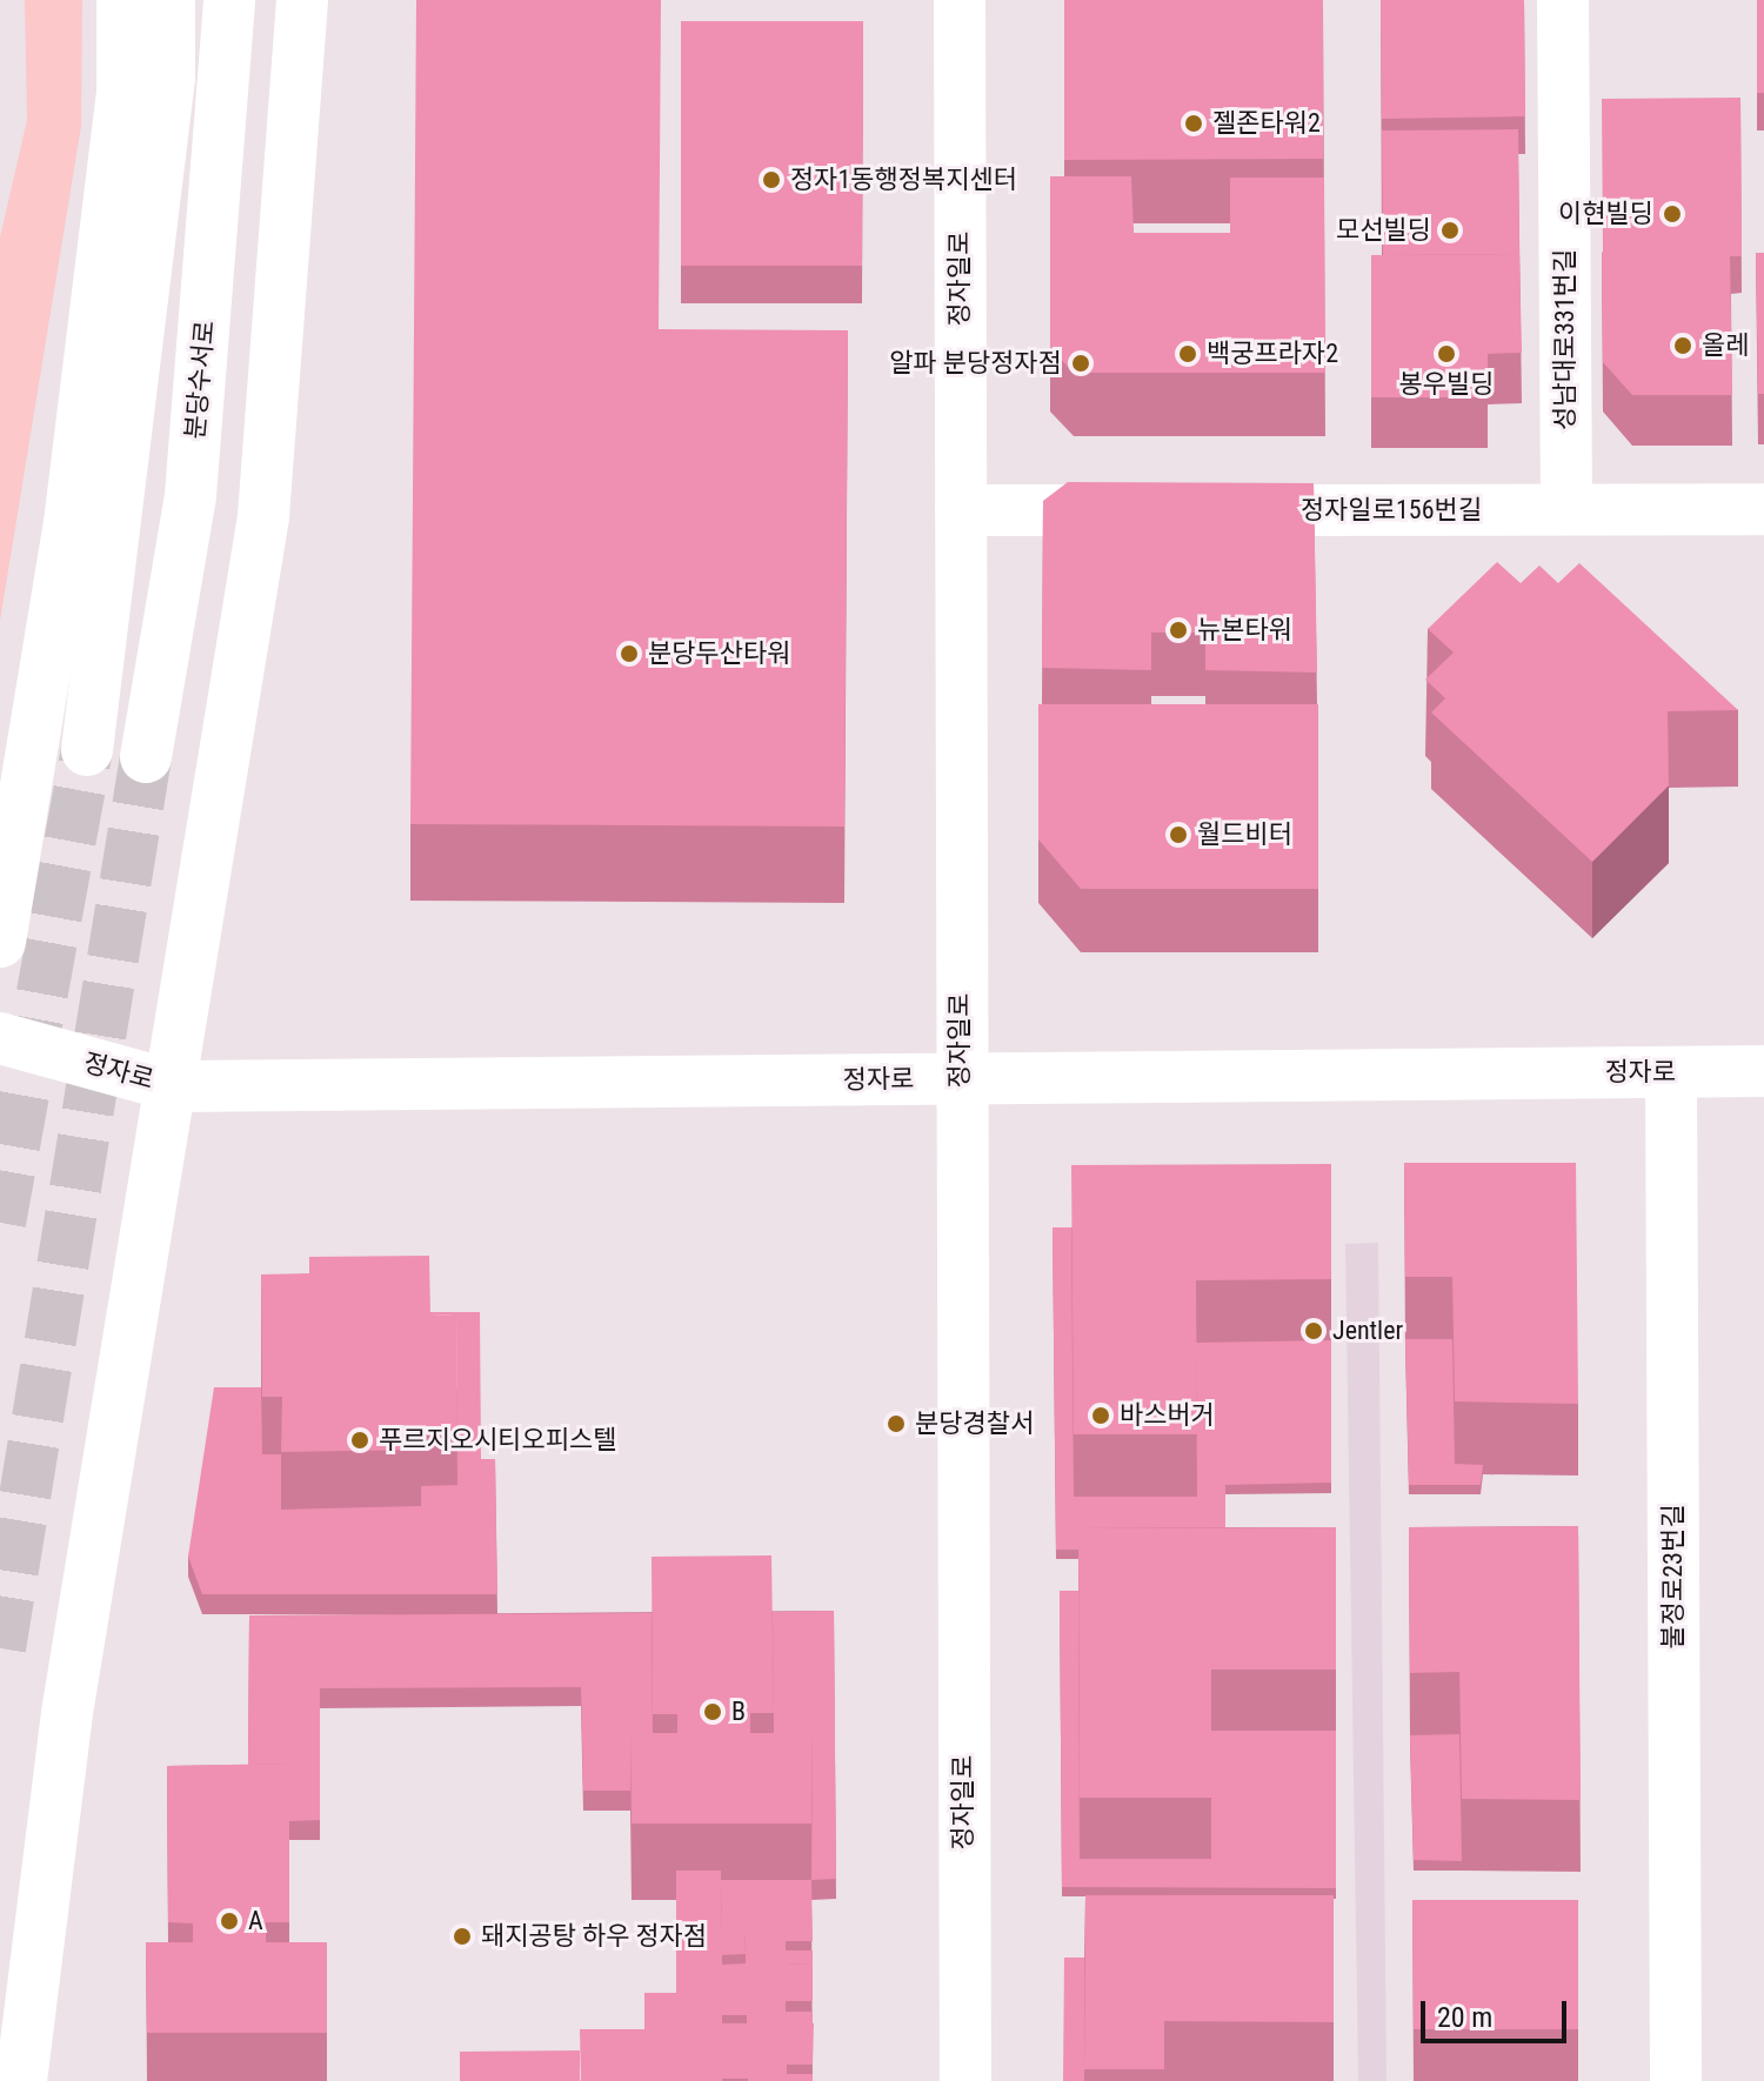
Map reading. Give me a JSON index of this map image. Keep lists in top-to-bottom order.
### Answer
{
  "streets": {
    "main road": [
      "정자일로",
      "성남대로331번길",
      "분당수서로",
      "정자일로156번길",
      "정자로",
      "불정로23번길"
    ]
  },
  "crossings": [
    ["정자일로", "정자일로156번길"],
    ["정자일로", "정자로"],
    ["성남대로331번길", "정자일로156번길"],
    ["정자로", "불정로23번길"]
  ],
  "places": [
    "젤존타워2",
    "정자1동행정복지센터",
    "이현빌딩",
    "모선빌딩",
    "올레",
    "백궁프라자2",
    "봉우빌딩",
    "알파 분당정자점",
    "뉴본타워",
    "분당두산타워",
    "월드비터",
    "Jentler",
    "바스버거",
    "분당경찰서",
    "푸르지오시티오피스텔",
    "B",
    "A",
    "돼지공탕 하우 정자점"
  ],
  "scale_bar": "20 m"
}
